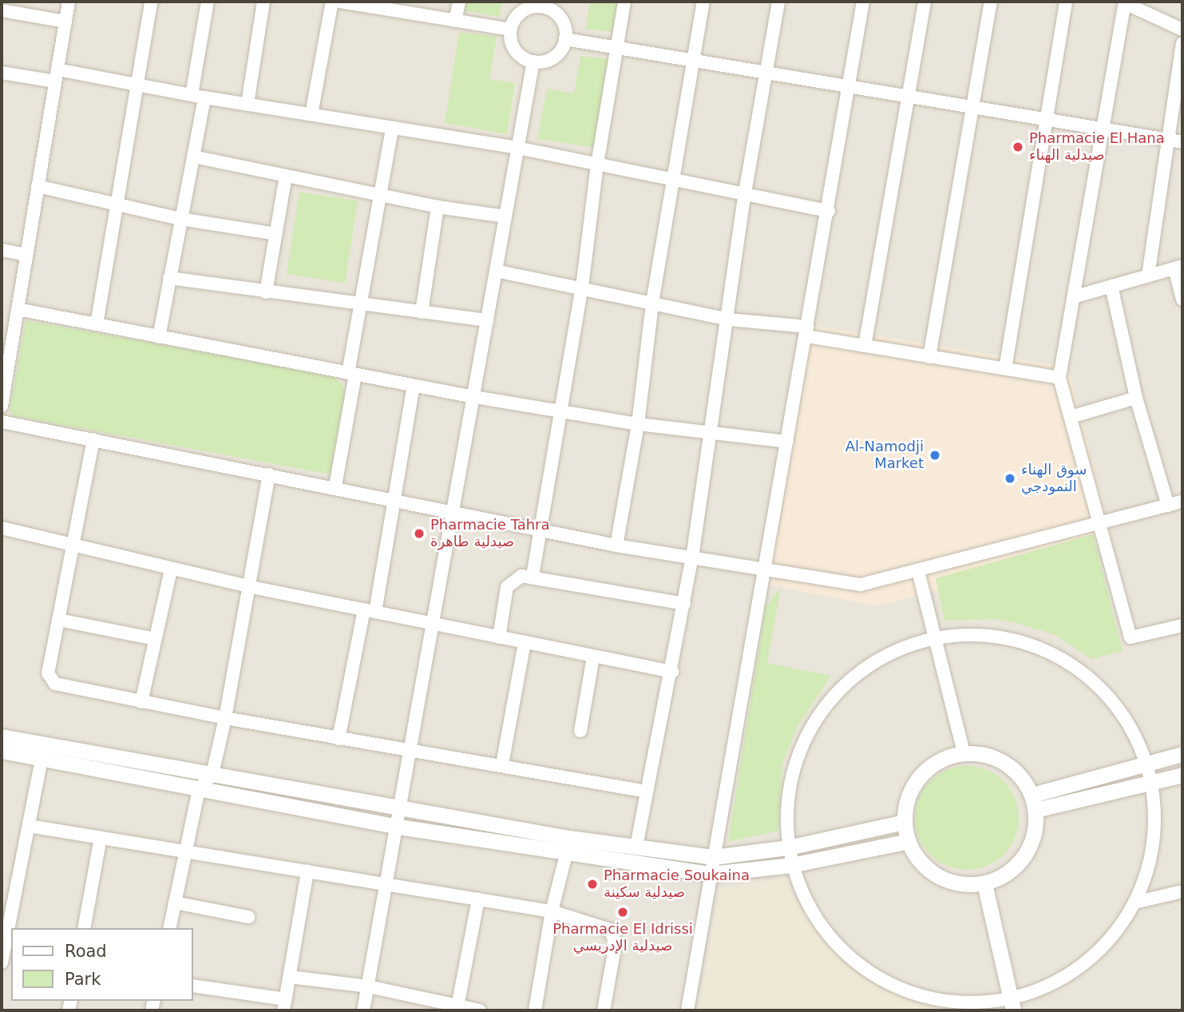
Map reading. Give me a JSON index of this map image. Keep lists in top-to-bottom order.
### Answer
{
  "places": [
    "Pharmacie El Hana صيدلية الهناء",
    "Al-Namodji Market",
    "سوق الهناء النمودجي",
    "Pharmacie Tahra صيدلية طاهرة",
    "Pharmacie Soukaina صيدلية سكينة",
    "Pharmacie El Idrissi صيدلية الإدريسي"
  ],
  "legend": ["Road", "Park"]
}
